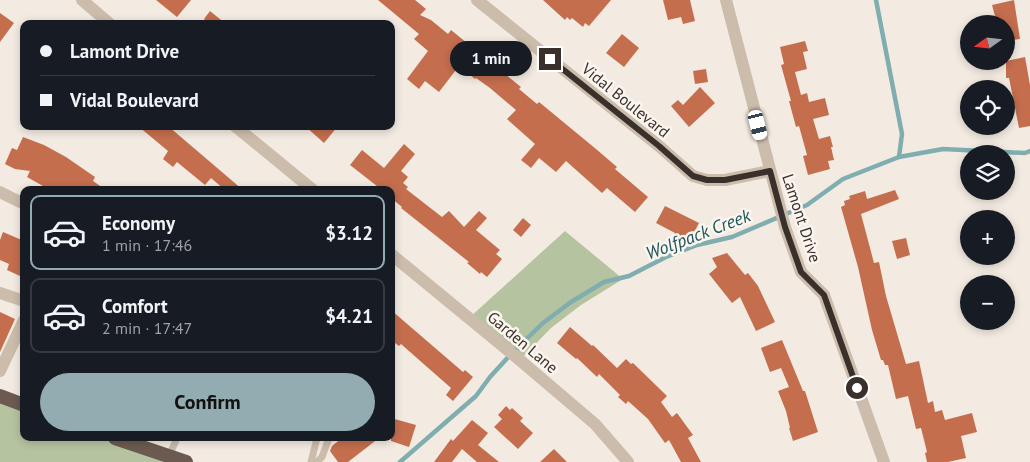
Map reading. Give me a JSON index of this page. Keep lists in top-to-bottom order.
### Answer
{
  "streets": {
    "street": ["Vidal Boulevard", "Lamont Drive", "Garden Lane"]
  },
  "crossings": [
    ["Vidal Boulevard", "Lamont Drive"]
  ],
  "water": ["Wolfpack Creek"],
  "north": "left",
  "page": {
    "map_buttons": ["+", "−"],
    "banner": ["Lamont Drive", "Vidal Boulevard"],
    "bubble": "1 min",
    "list": [
      {
        "name": "Economy",
        "note": "1 min · 17:46",
        "value": "$3.12"
      },
      {
        "name": "Comfort",
        "note": "2 min · 17:47",
        "value": "$4.21"
      }
    ],
    "buttons": "Confirm"
  }
}
